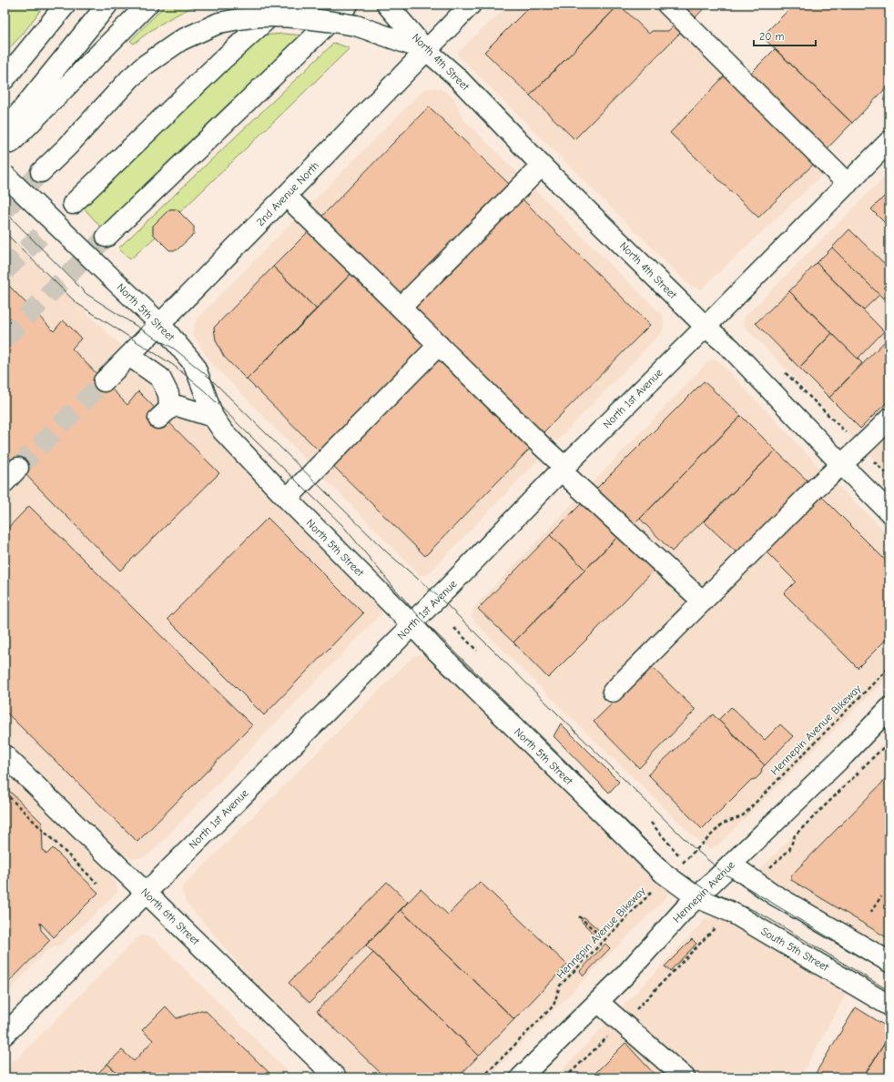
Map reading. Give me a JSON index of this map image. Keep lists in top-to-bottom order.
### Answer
{
  "streets": {
    "main road": [
      "North 4th Street",
      "2nd Avenue North",
      "North 5th Street",
      "North 1st Avenue",
      "Hennepin Avenue",
      "North 6th Street",
      "South 5th Street"
    ],
    "path": ["Hennepin Avenue Bikeway"]
  },
  "crossings": [
    ["North 4th Street", "2nd Avenue North"],
    ["North 4th Street", "North 1st Avenue"],
    ["2nd Avenue North", "North 5th Street"],
    ["North 5th Street", "North 1st Avenue"],
    ["North 5th Street", "Hennepin Avenue"],
    ["North 5th Street", "South 5th Street"],
    ["North 1st Avenue", "North 6th Street"],
    ["Hennepin Avenue", "South 5th Street"]
  ],
  "scale_bar": "20 m"
}
